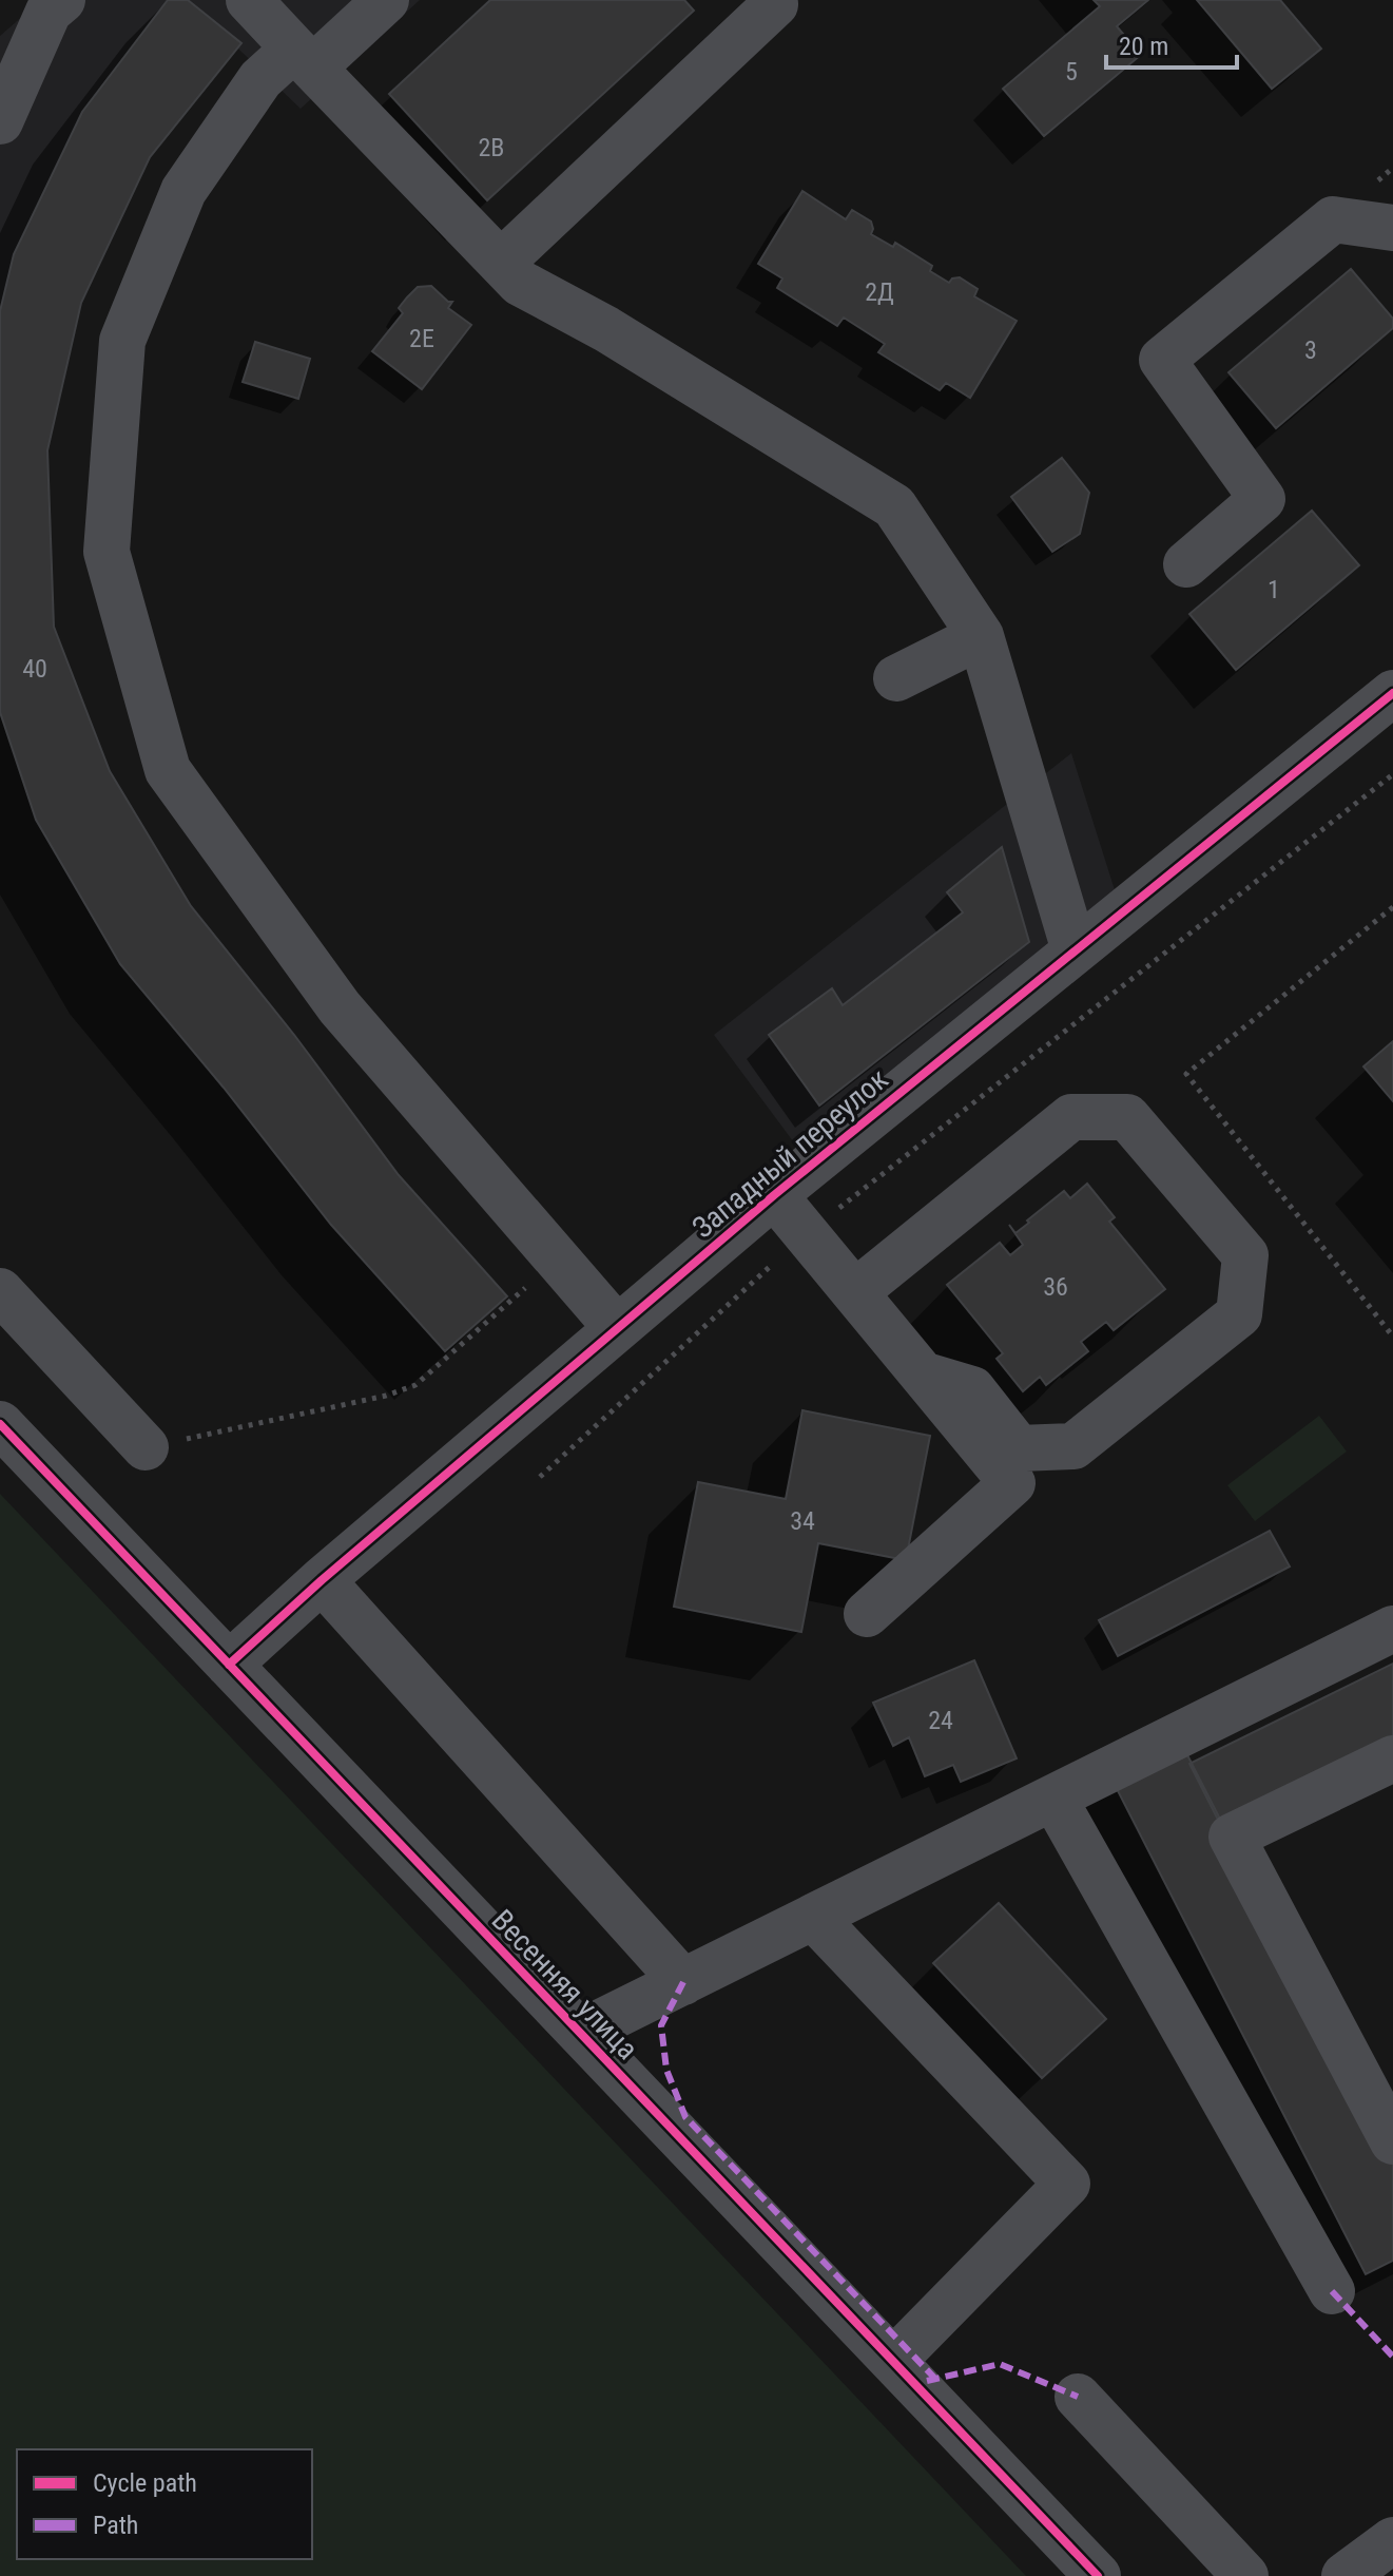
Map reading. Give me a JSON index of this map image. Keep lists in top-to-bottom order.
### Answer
{
  "streets": {
    "street": ["Западный переулок", "Весенняя улица"]
  },
  "crossings": [
    ["Западный переулок", "Весенняя улица"]
  ],
  "house_numbers": [
    "5",
    "2В",
    "2Д",
    "2Е",
    "3",
    "1",
    "40",
    "36",
    "34",
    "24"
  ],
  "legend": ["Cycle path", "Path"],
  "scale_bar": "20 m"
}
